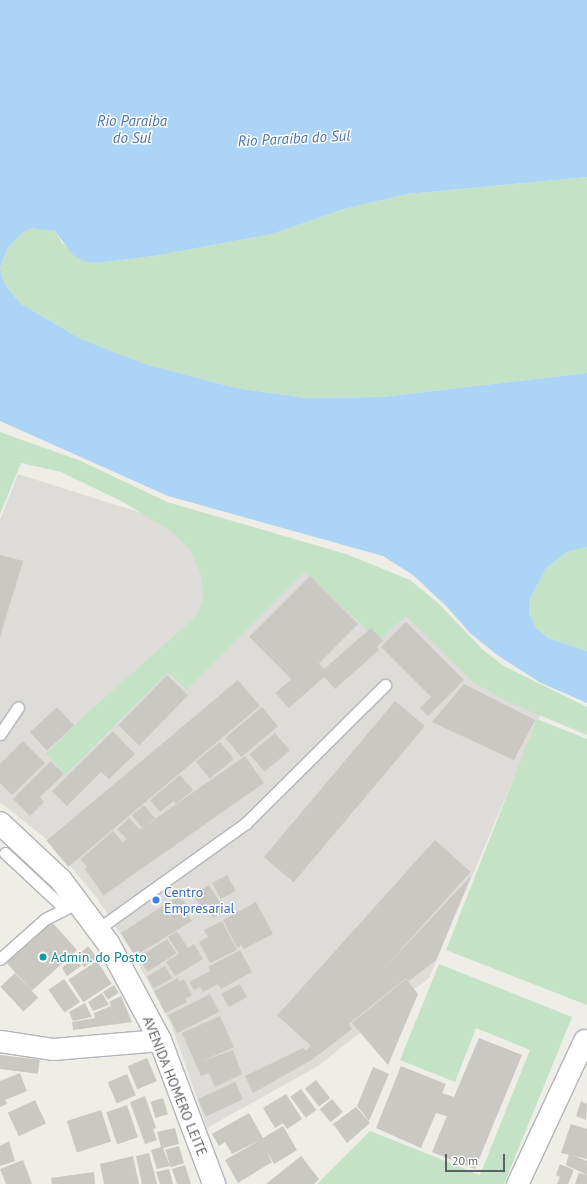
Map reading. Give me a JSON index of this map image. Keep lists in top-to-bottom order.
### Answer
{
  "streets": {
    "street": ["AVENIDA HOMERO LEITE"]
  },
  "water": ["Rio Paraiba do Sul", "Rio Paraíba do Sul"],
  "places": ["Centro Empresarial", "Admin. do Posto"],
  "scale_bar": "20 m"
}
